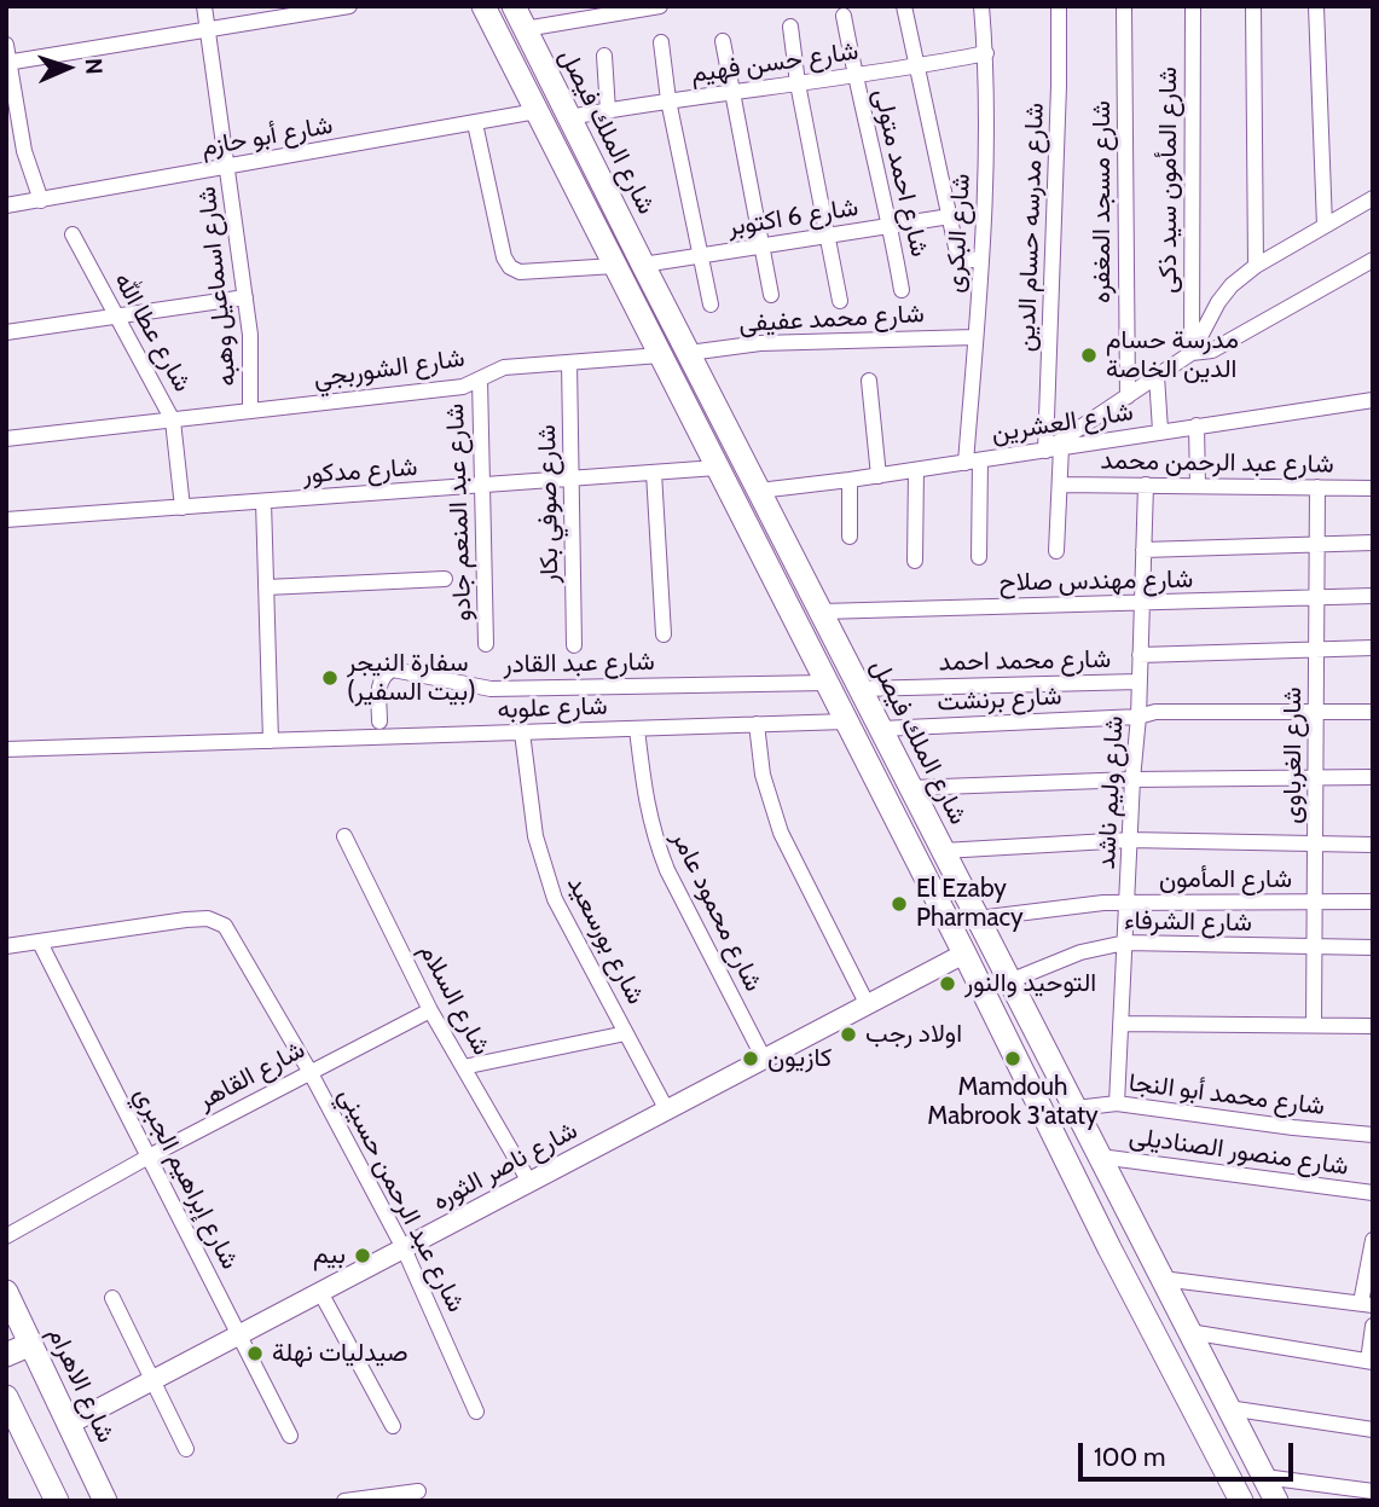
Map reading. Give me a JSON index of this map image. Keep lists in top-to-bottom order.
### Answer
{
  "streets": {
    "main road": ["شارع الملك فيصل", "شارع الاهرام"],
    "street": [
      "شارع حسن فهيم",
      "شارع أبو حازم",
      "شارع احمد متولى",
      "شارع المأمون سيد ذكى",
      "شارع مسجد المغفره",
      "شارع 6 اكتوبر",
      "شارع مدرسه حسام الدين",
      "شارع البكرى",
      "شارع اسماعيل وهبه",
      "شارع محمد عفيفى",
      "شارع عطا الله",
      "شارع الشوربجي",
      "شارع العشرين",
      "شارع عبد الرحمن محمد",
      "شارع مدكور",
      "شارع صوفي بكار",
      "شارع عبد المنعم جادو",
      "شارع مهندس صلاح",
      "شارع محمد احمد",
      "شارع عبد القادر",
      "شارع برنشت",
      "شارع علوبه",
      "شارع الغرباوى",
      "شارع وليم ناشد",
      "شارع المأمون",
      "شارع محمود عامر",
      "شارع الشرفاء",
      "شارع بورسعيد",
      "شارع السلام",
      "شارع القاهر",
      "شارع محمد أبو النجا",
      "شارع منصور الصناديلى",
      "شارع ناصر الثوره",
      "شارع إبراهيم الجبري",
      "شارع عبد الرحمن حسيني"
    ]
  },
  "crossings": [
    ["شارع حسن فهيم", "شارع الملك فيصل"],
    ["شارع حسن فهيم", "شارع احمد متولى"],
    ["شارع حسن فهيم", "شارع البكرى"],
    ["شارع الملك فيصل", "شارع أبو حازم"],
    ["شارع الملك فيصل", "شارع 6 اكتوبر"],
    ["شارع الملك فيصل", "شارع محمد عفيفى"],
    ["شارع الملك فيصل", "شارع الشوربجي"],
    ["شارع الملك فيصل", "شارع العشرين"],
    ["شارع الملك فيصل", "شارع مدكور"],
    ["شارع الملك فيصل", "شارع مهندس صلاح"],
    ["شارع الملك فيصل", "شارع محمد احمد"],
    ["شارع الملك فيصل", "شارع عبد القادر"],
    ["شارع الملك فيصل", "شارع برنشت"],
    ["شارع الملك فيصل", "شارع علوبه"],
    ["شارع الملك فيصل", "شارع المأمون"],
    ["شارع الملك فيصل", "شارع الشرفاء"],
    ["شارع الملك فيصل", "شارع محمد أبو النجا"],
    ["شارع الملك فيصل", "شارع منصور الصناديلى"],
    ["شارع الملك فيصل", "شارع ناصر الثوره"],
    ["شارع أبو حازم", "شارع اسماعيل وهبه"],
    ["شارع احمد متولى", "شارع 6 اكتوبر"],
    ["شارع مدرسه حسام الدين", "شارع العشرين"],
    ["شارع مدرسه حسام الدين", "شارع عبد الرحمن محمد"],
    ["شارع البكرى", "شارع محمد عفيفى"],
    ["شارع البكرى", "شارع العشرين"],
    ["شارع اسماعيل وهبه", "شارع الشوربجي"],
    ["شارع عطا الله", "شارع الشوربجي"],
    ["شارع عطا الله", "شارع مدكور"],
    ["شارع الشوربجي", "شارع صوفي بكار"],
    ["شارع الشوربجي", "شارع عبد المنعم جادو"],
    ["شارع عبد الرحمن محمد", "شارع الغرباوى"],
    ["شارع عبد الرحمن محمد", "شارع وليم ناشد"],
    ["شارع مدكور", "شارع صوفي بكار"],
    ["شارع مدكور", "شارع عبد المنعم جادو"],
    ["شارع مهندس صلاح", "شارع الغرباوى"],
    ["شارع مهندس صلاح", "شارع وليم ناشد"],
    ["شارع محمد احمد", "شارع وليم ناشد"],
    ["شارع برنشت", "شارع الغرباوى"],
    ["شارع برنشت", "شارع وليم ناشد"],
    ["شارع علوبه", "شارع محمود عامر"],
    ["شارع علوبه", "شارع بورسعيد"],
    ["شارع الغرباوى", "شارع المأمون"],
    ["شارع الغرباوى", "شارع الشرفاء"],
    ["شارع وليم ناشد", "شارع المأمون"],
    ["شارع وليم ناشد", "شارع الشرفاء"],
    ["شارع وليم ناشد", "شارع محمد أبو النجا"],
    ["شارع محمود عامر", "شارع ناصر الثوره"],
    ["شارع بورسعيد", "شارع ناصر الثوره"],
    ["شارع السلام", "شارع القاهر"],
    ["شارع السلام", "شارع ناصر الثوره"],
    ["شارع القاهر", "شارع إبراهيم الجبري"],
    ["شارع القاهر", "شارع عبد الرحمن حسيني"],
    ["شارع ناصر الثوره", "شارع إبراهيم الجبري"],
    ["شارع ناصر الثوره", "شارع عبد الرحمن حسيني"],
    ["شارع ناصر الثوره", "شارع الاهرام"],
    ["شارع إبراهيم الجبري", "شارع عبد الرحمن حسيني"]
  ],
  "places": [
    "مدرسة حسام الدين الخاصة",
    "سفارة النيجر (بيت السفير)",
    "El Ezaby Pharmacy",
    "التوحيد والنور",
    "اولاد رجب",
    "كازيون",
    "Mamdouh Mabrook 3'ataty",
    "بيم",
    "صيدليات نهلة"
  ],
  "scale_bar": "100 m",
  "north": "right"
}
